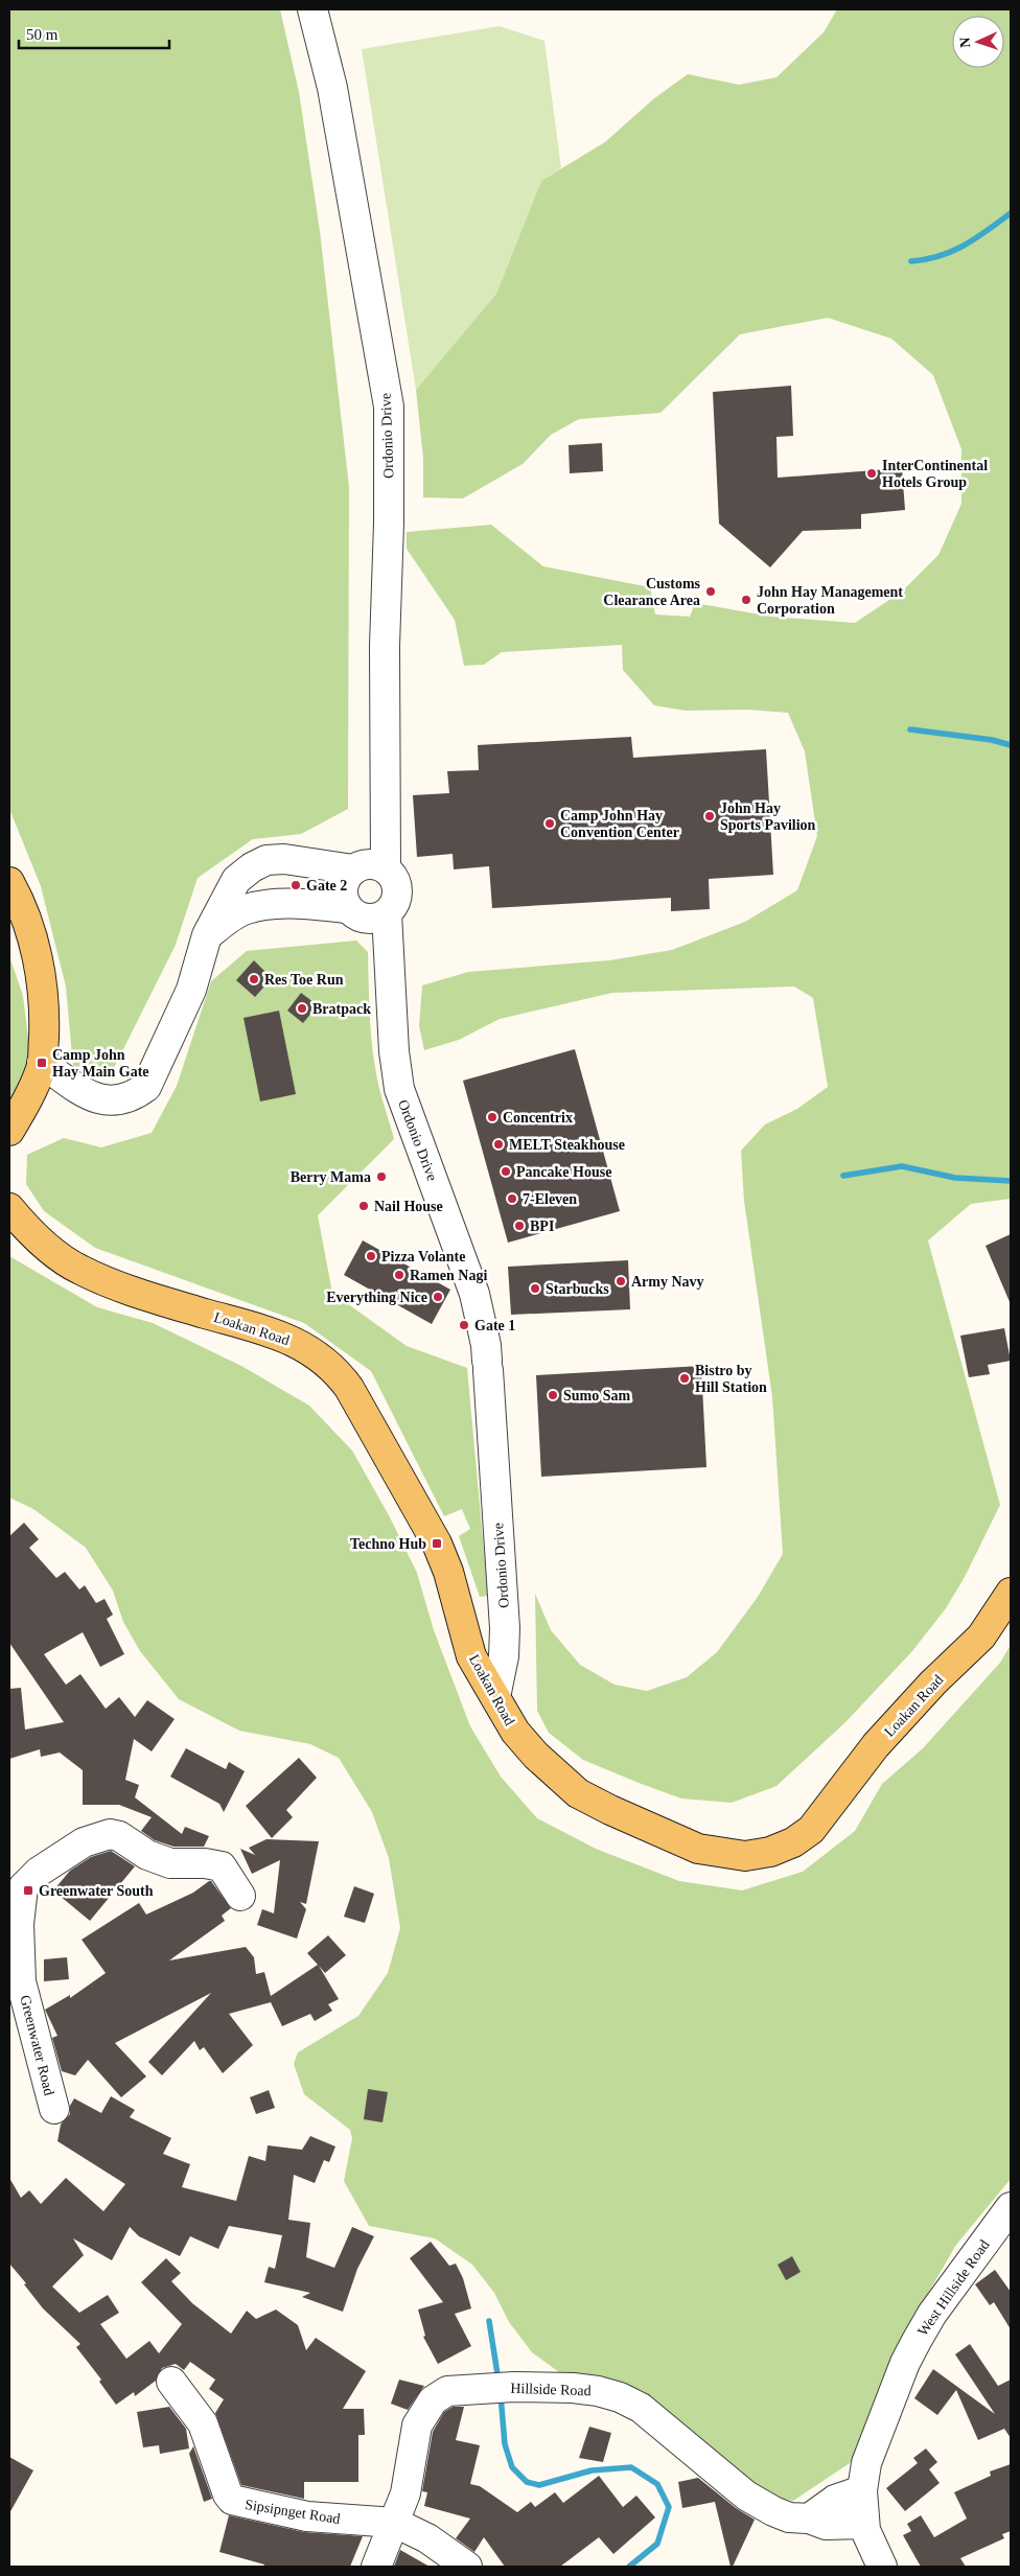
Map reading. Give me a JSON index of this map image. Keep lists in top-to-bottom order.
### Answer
{
  "streets": {
    "main road": ["Loakan Road"],
    "street": [
      "Ordonio Drive",
      "Greenwater Road",
      "West Hillside Road",
      "Hillside Road",
      "Sipsipnget Road"
    ]
  },
  "crossings": [
    ["Ordonio Drive", "Loakan Road"],
    ["Hillside Road", "Sipsipnget Road"]
  ],
  "places": {
    "other": [
      "InterContinental Hotels Group",
      "Customs Clearance Area",
      "John Hay Management Corporation",
      "John Hay Sports Pavilion",
      "Camp John Hay Convention Center",
      "Gate 2",
      "Res Toe Run",
      "Bratpack",
      "Concentrix",
      "MELT Steakhouse",
      "Pancake House",
      "Berry Mama",
      "7-Eleven",
      "Nail House",
      "BPI",
      "Pizza Volante",
      "Ramen Nagi",
      "Army Navy",
      "Starbucks",
      "Everything Nice",
      "Gate 1",
      "Bistro by Hill Station",
      "Sumo Sam"
    ],
    "transit": ["Camp John Hay Main Gate", "Techno Hub", "Greenwater South"]
  },
  "scale_bar": "50 m",
  "north": "left"
}
